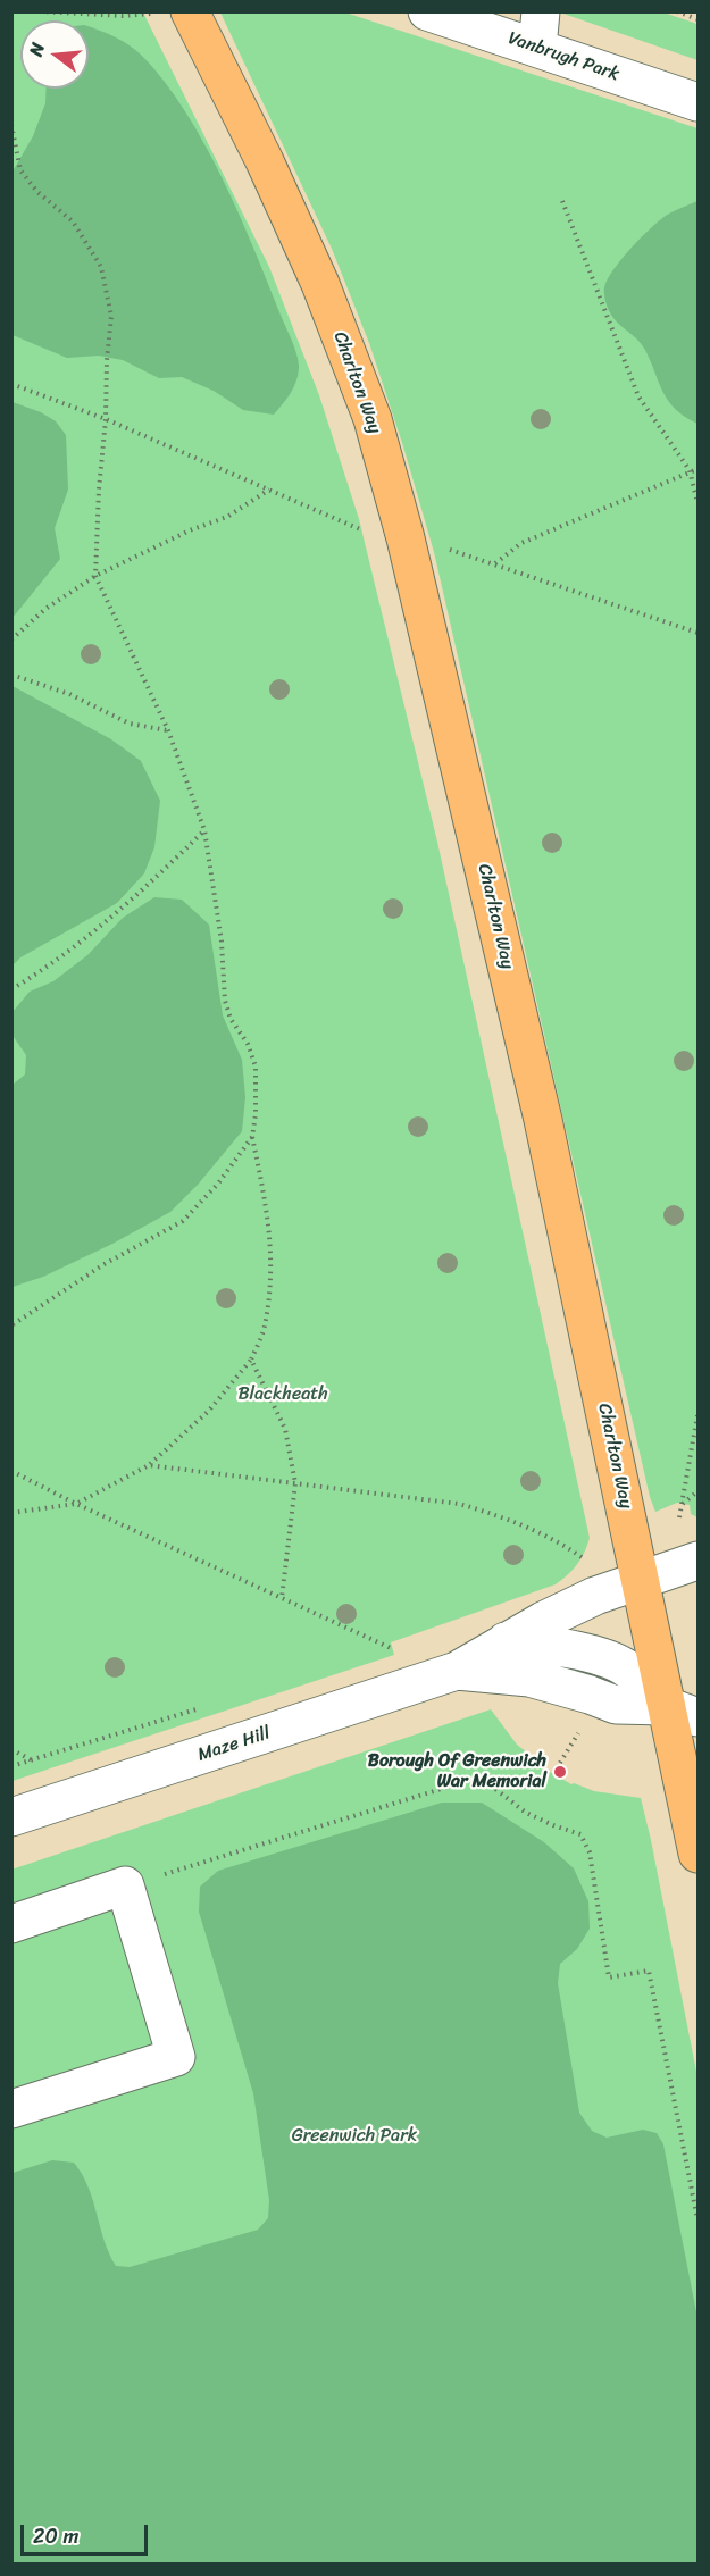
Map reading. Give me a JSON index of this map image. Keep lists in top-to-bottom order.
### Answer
{
  "streets": {
    "main road": ["Charlton Way"],
    "street": ["Vanbrugh Park", "Maze Hill"]
  },
  "crossings": [
    ["Charlton Way", "Maze Hill"]
  ],
  "parks": ["Blackheath", "Greenwich Park"],
  "places": ["Borough Of Greenwich War Memorial"],
  "scale_bar": "20 m",
  "north": "left"
}
